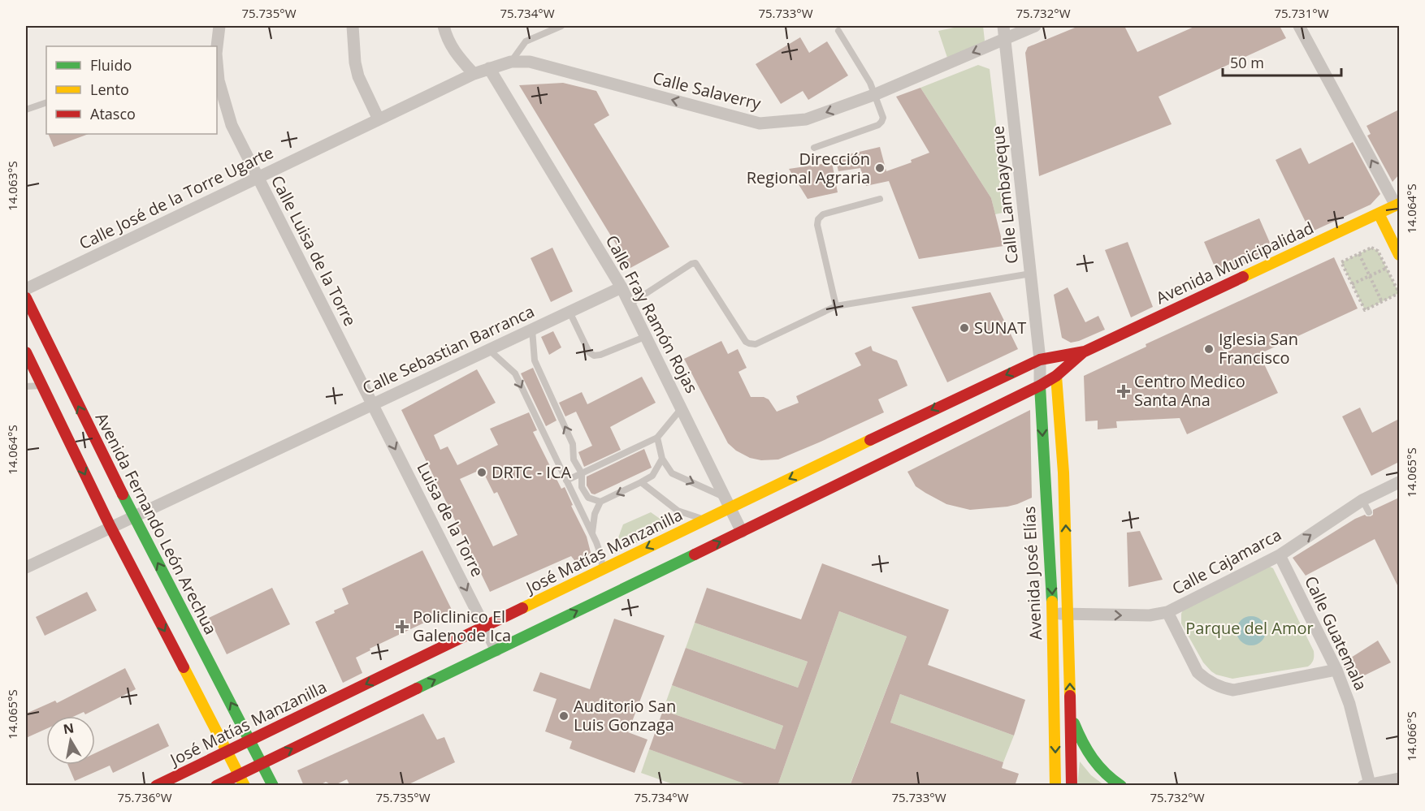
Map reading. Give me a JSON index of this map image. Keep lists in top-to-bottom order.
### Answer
{
  "streets": {
    "main road": [
      "Avenida Municipalidad",
      "Avenida Fernando León Arechua",
      "José Matías Manzanilla",
      "Avenida José Elías"
    ],
    "street": [
      "Calle Salaverry",
      "Calle Lambayeque",
      "Calle José de la Torre Ugarte",
      "Calle Luisa de la Torre",
      "Calle Fray Ramón Rojas",
      "Calle Sebastian Barranca",
      "Luisa de la Torre",
      "Calle Cajamarca",
      "Calle Guatemala"
    ]
  },
  "crossings": [
    ["Calle Salaverry", "Calle Lambayeque"],
    ["Calle Salaverry", "Calle José de la Torre Ugarte"],
    ["Calle Salaverry", "Calle Fray Ramón Rojas"],
    ["Calle Lambayeque", "Avenida Municipalidad"],
    ["Calle Lambayeque", "José Matías Manzanilla"],
    ["Calle Lambayeque", "Avenida José Elías"],
    ["Calle José de la Torre Ugarte", "Calle Luisa de la Torre"],
    ["Calle Luisa de la Torre", "Calle Sebastian Barranca"],
    ["Calle Luisa de la Torre", "Luisa de la Torre"],
    ["Avenida Municipalidad", "José Matías Manzanilla"],
    ["Avenida Municipalidad", "Avenida José Elías"],
    ["Calle Fray Ramón Rojas", "Calle Sebastian Barranca"],
    ["Calle Fray Ramón Rojas", "José Matías Manzanilla"],
    ["Calle Sebastian Barranca", "Luisa de la Torre"],
    ["Calle Sebastian Barranca", "Avenida Fernando León Arechua"],
    ["Luisa de la Torre", "José Matías Manzanilla"],
    ["Avenida Fernando León Arechua", "José Matías Manzanilla"],
    ["José Matías Manzanilla", "Avenida José Elías"],
    ["Calle Cajamarca", "Avenida José Elías"],
    ["Calle Cajamarca", "Calle Guatemala"]
  ],
  "one_way": ["Calle Salaverry", "Luisa de la Torre", "Calle Cajamarca"],
  "parks": ["Parque del Amor"],
  "places": {
    "other": [
      "Dirección Regional Agraria",
      "SUNAT",
      "Iglesia San Francisco",
      "DRTC - ICA",
      "Auditorio San Luis Gonzaga"
    ],
    "health": ["Centro Medico Santa Ana", "Policlinico El Galenode Ica"]
  },
  "legend": ["Fluido", "Lento", "Atasco"],
  "scale_bar": "50 m",
  "north": "top",
  "coordinates": [
    "75.735°W",
    "75.734°W",
    "75.733°W",
    "75.732°W",
    "75.731°W",
    "14.063°S",
    "14.064°S",
    "14.065°S",
    "14.066°S",
    "75.736°W"
  ]
}
